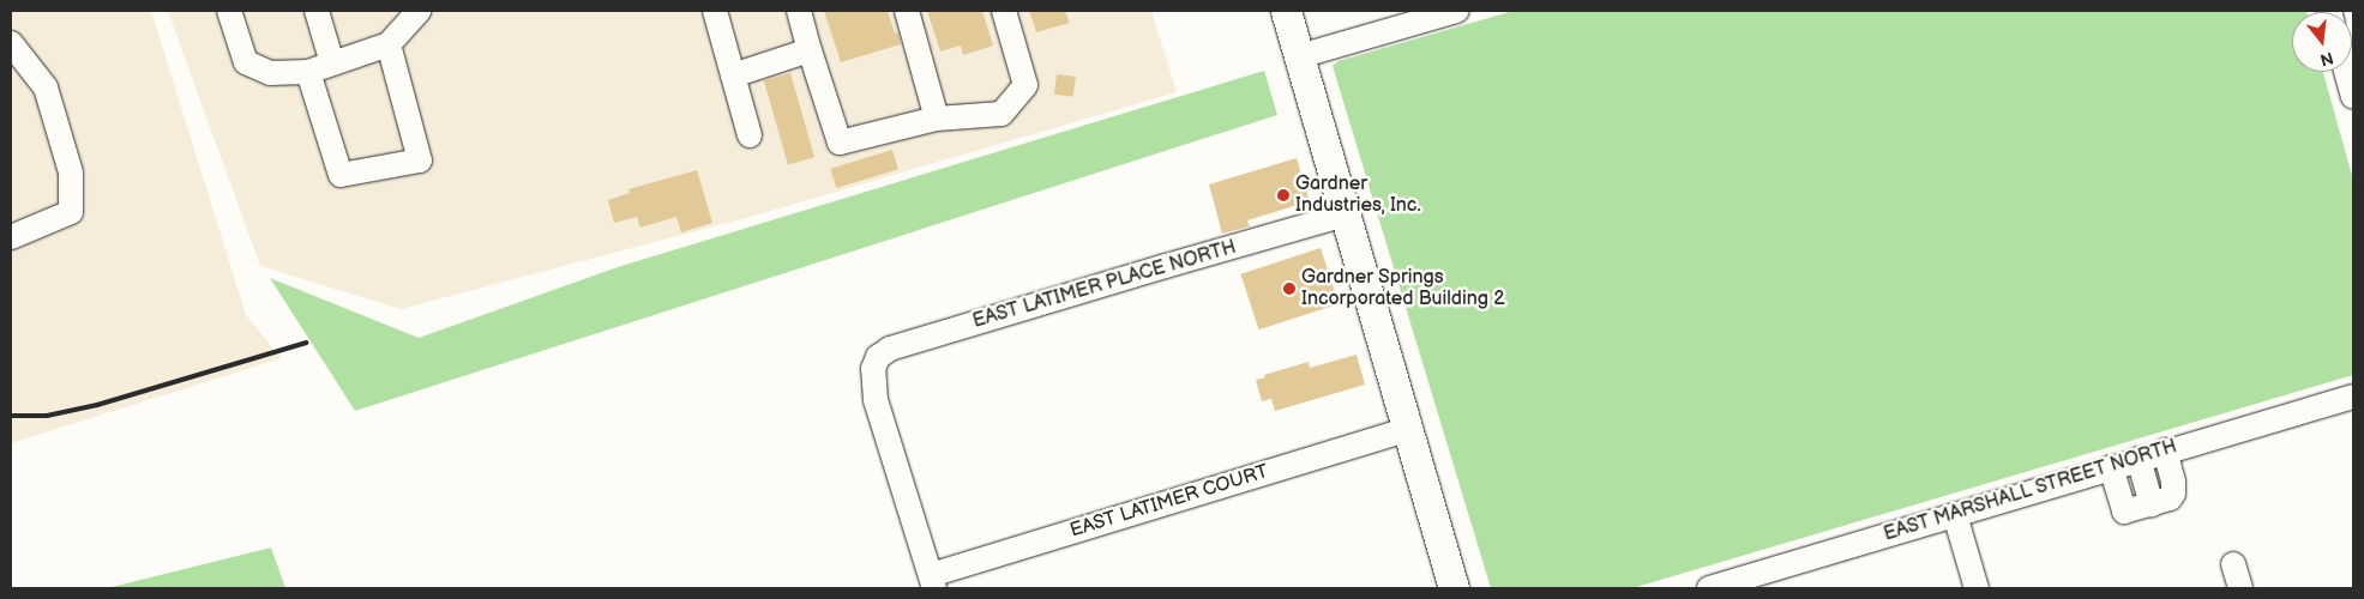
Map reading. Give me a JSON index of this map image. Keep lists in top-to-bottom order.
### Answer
{
  "streets": {
    "street": ["EAST LATIMER PLACE NORTH", "EAST MARSHALL STREET NORTH", "EAST LATIMER COURT"]
  },
  "crossings": [
    ["EAST LATIMER PLACE NORTH", "EAST LATIMER COURT"]
  ],
  "places": ["Gardner Industries, Inc.", "Gardner Springs Incorporated Building 2"],
  "north": "bottom"
}
